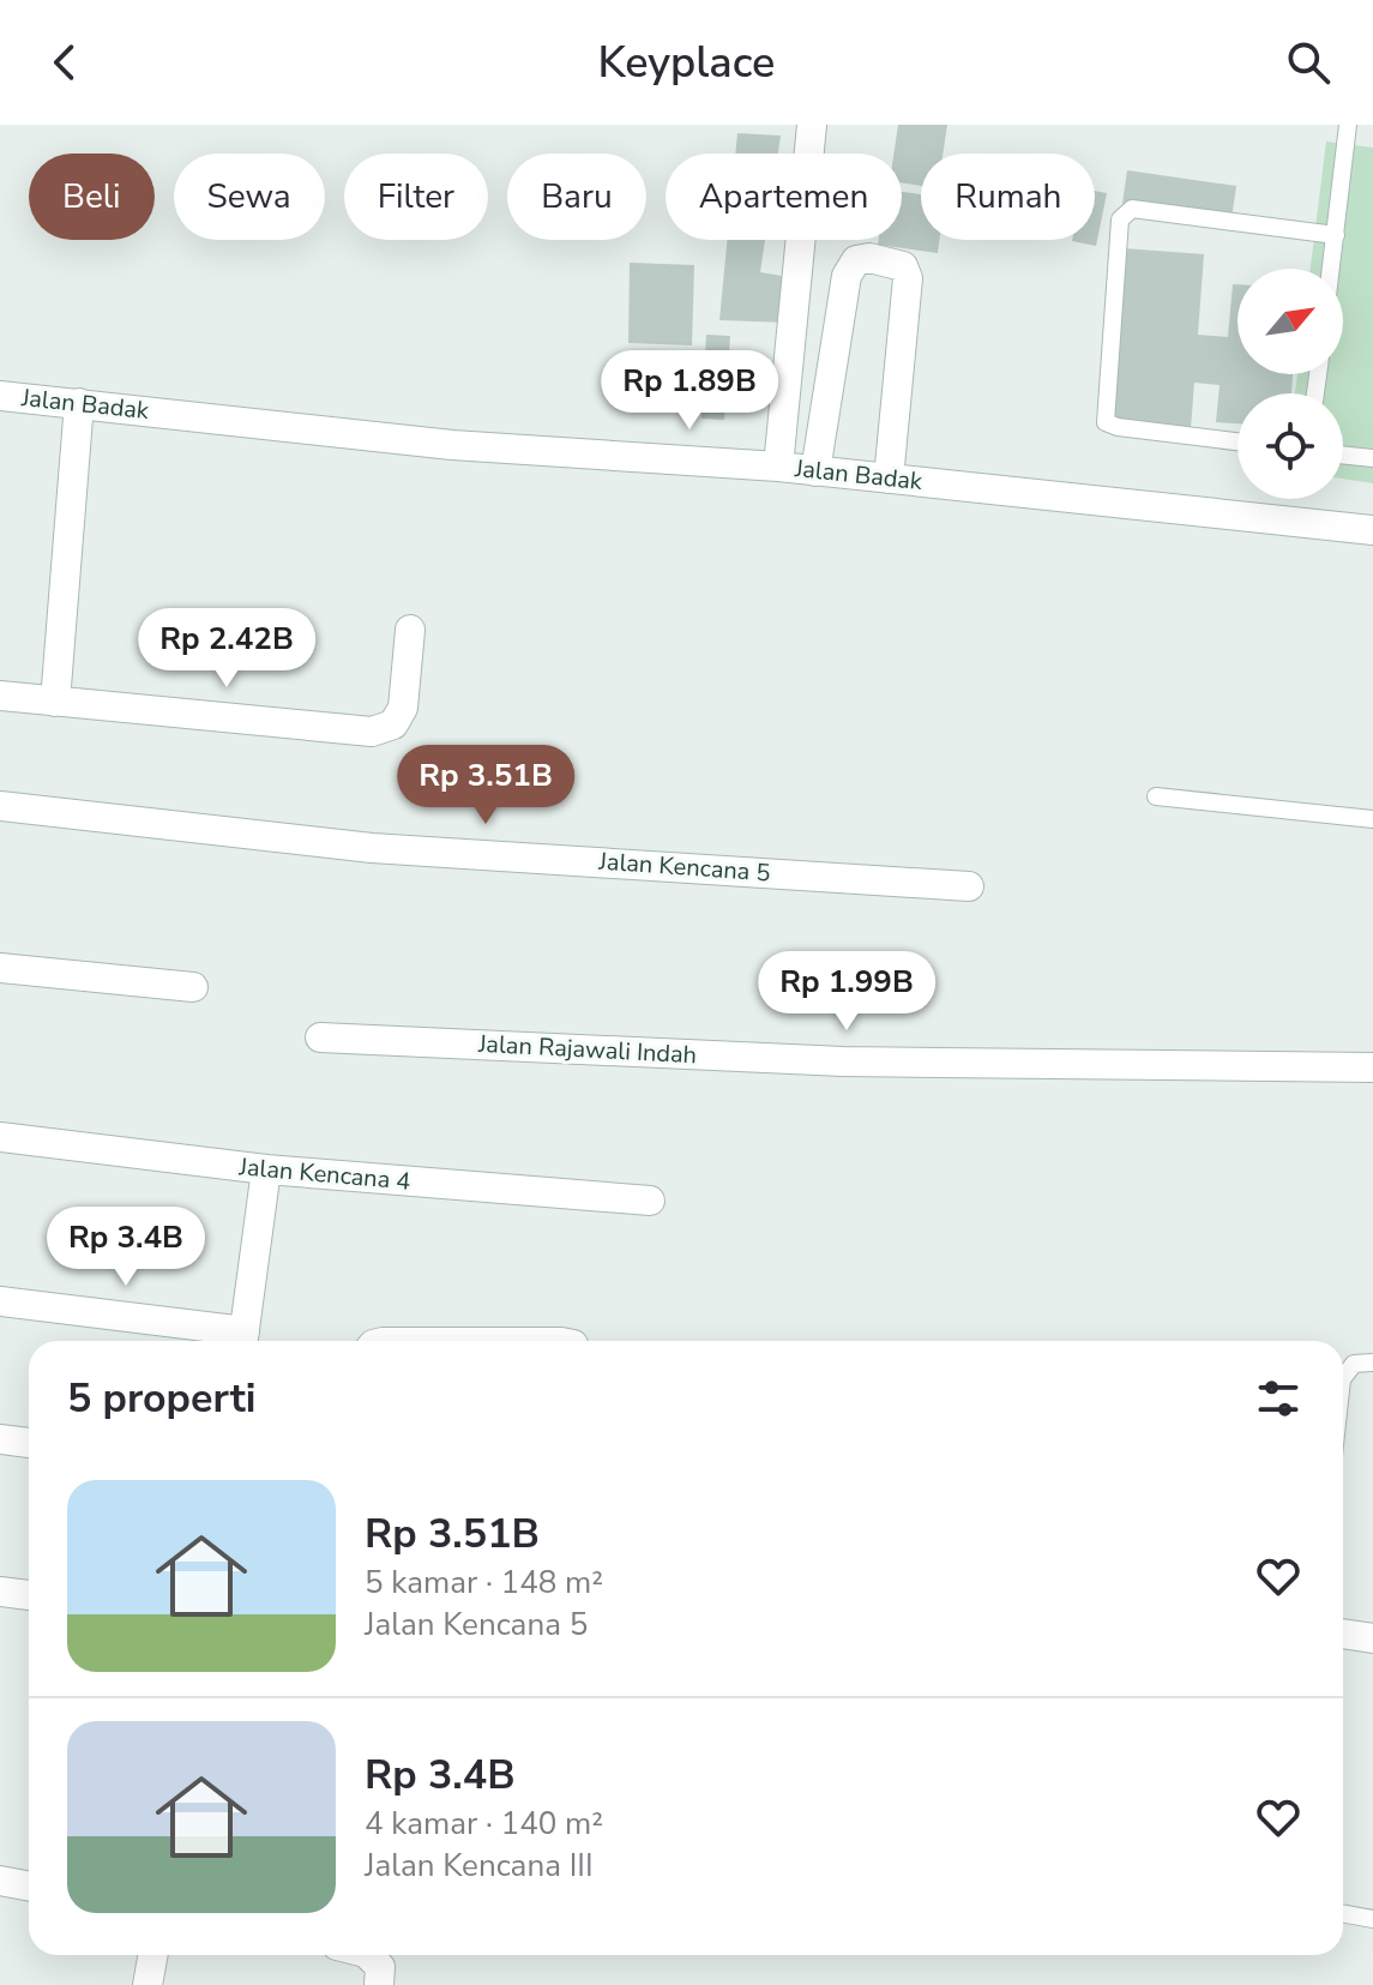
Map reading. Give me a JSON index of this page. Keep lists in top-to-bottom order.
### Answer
{
  "streets": {
    "street": [
      "Jalan Badak",
      "Jalan Kencana 5",
      "Jalan Rajawali Indah",
      "Jalan Kencana 4"
    ]
  },
  "north": "top right",
  "page": {
    "header": "Keyplace",
    "chip": [
      "Beli",
      "Sewa",
      "Filter",
      "Baru",
      "Apartemen",
      "Rumah"
    ],
    "price": [
      "Rp 1.89B",
      "Rp 2.42B",
      "Rp 3.51B",
      "Rp 1.99B",
      "Rp 3.4B"
    ],
    "heading": "5 properti",
    "list": [
      {
        "name": "Rp 3.51B",
        "note": "5 kamar · 148 m² · Jalan Kencana 5"
      },
      {
        "name": "Rp 3.4B",
        "note": "4 kamar · 140 m² · Jalan Kencana III"
      }
    ]
  }
}
